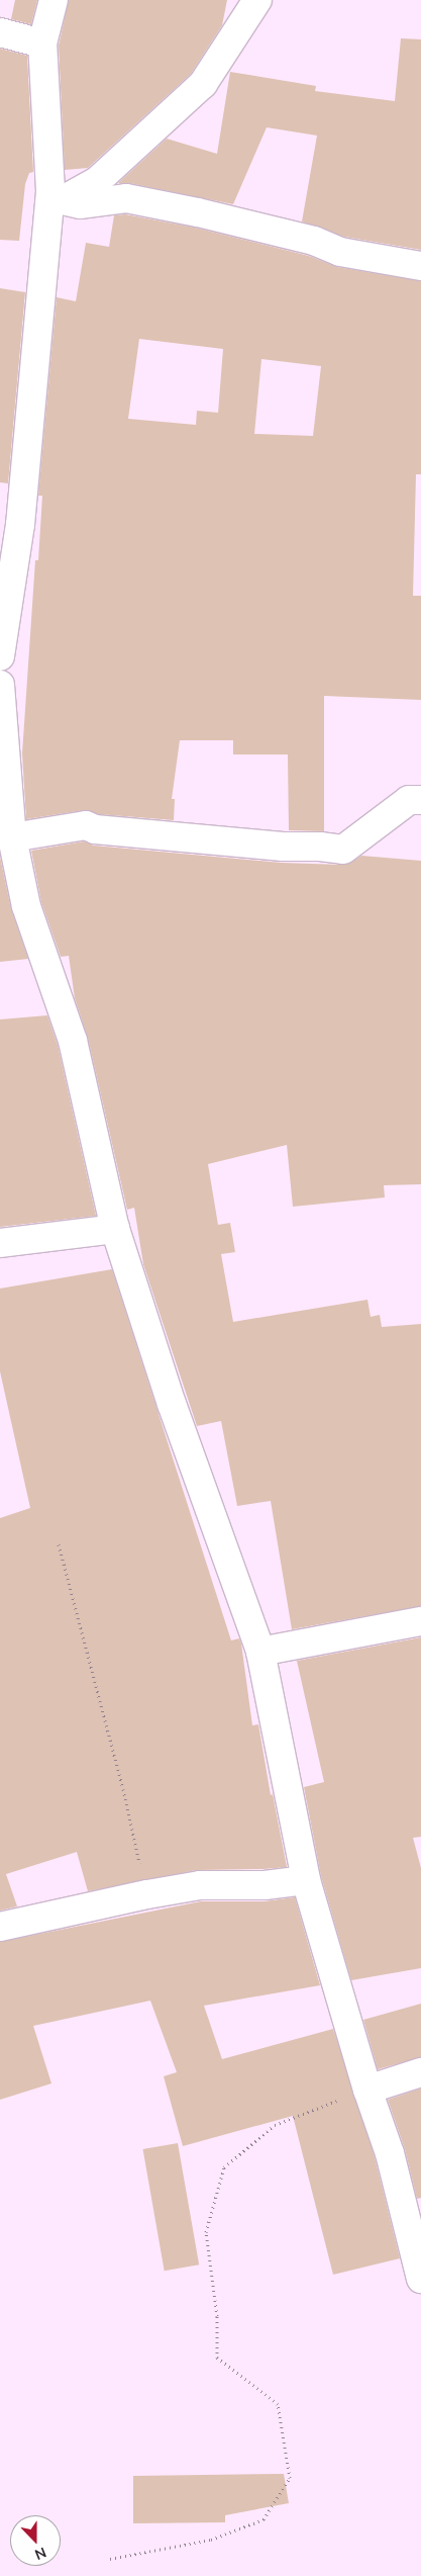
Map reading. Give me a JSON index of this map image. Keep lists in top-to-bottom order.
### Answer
{
  "north": "bottom"
}
